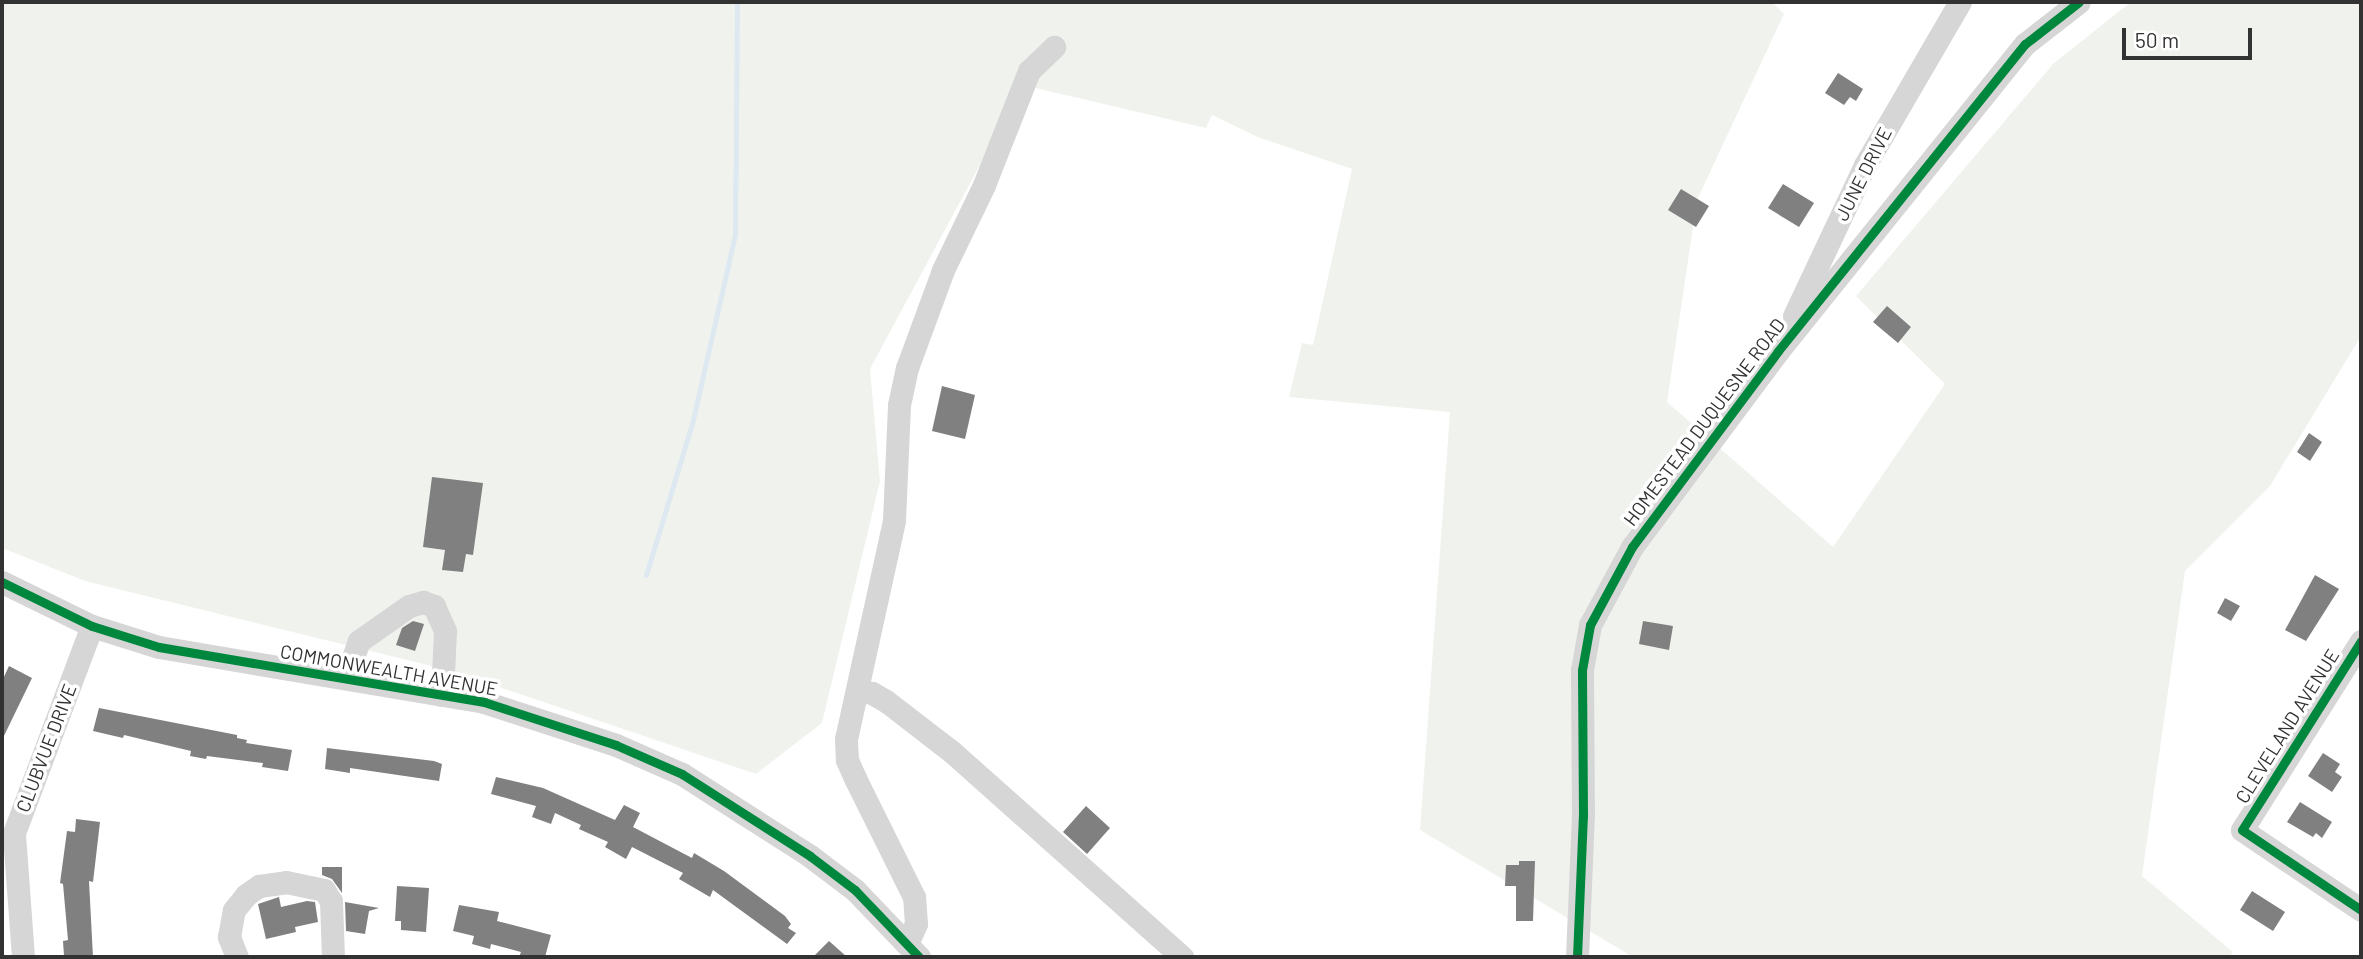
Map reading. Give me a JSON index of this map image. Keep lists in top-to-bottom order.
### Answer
{
  "streets": {
    "street": [
      "JUNE DRIVE",
      "HOMESTEAD DUQUESNE ROAD",
      "COMMONWEALTH AVENUE",
      "CLEVELAND AVENUE",
      "CLUBVUE DRIVE"
    ]
  },
  "crossings": [
    ["JUNE DRIVE", "HOMESTEAD DUQUESNE ROAD"],
    ["COMMONWEALTH AVENUE", "CLUBVUE DRIVE"]
  ],
  "scale_bar": "50 m"
}
